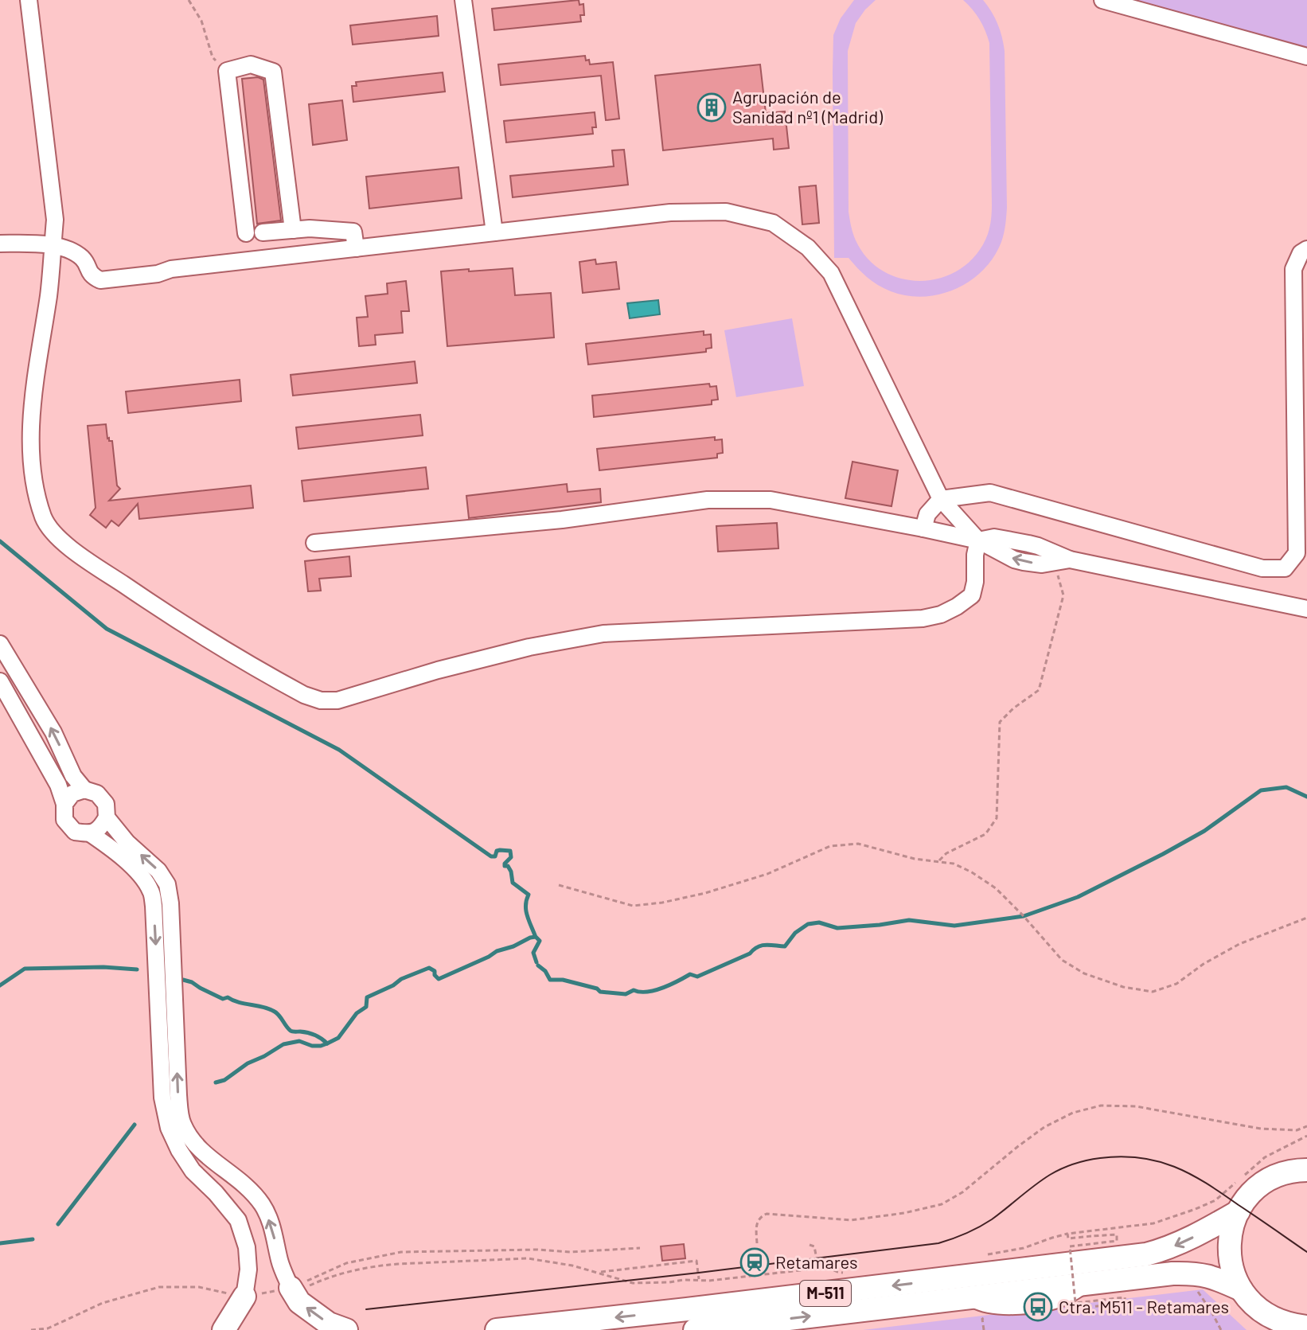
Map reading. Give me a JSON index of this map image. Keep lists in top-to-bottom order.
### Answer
{
  "streets": {
    "highway": ["M-511"]
  },
  "places": {
    "building": ["Agrupación de Sanidad nº1 (Madrid)"],
    "station": ["Retamares"],
    "bus stop": ["Ctra. M511 - Retamares"]
  }
}
